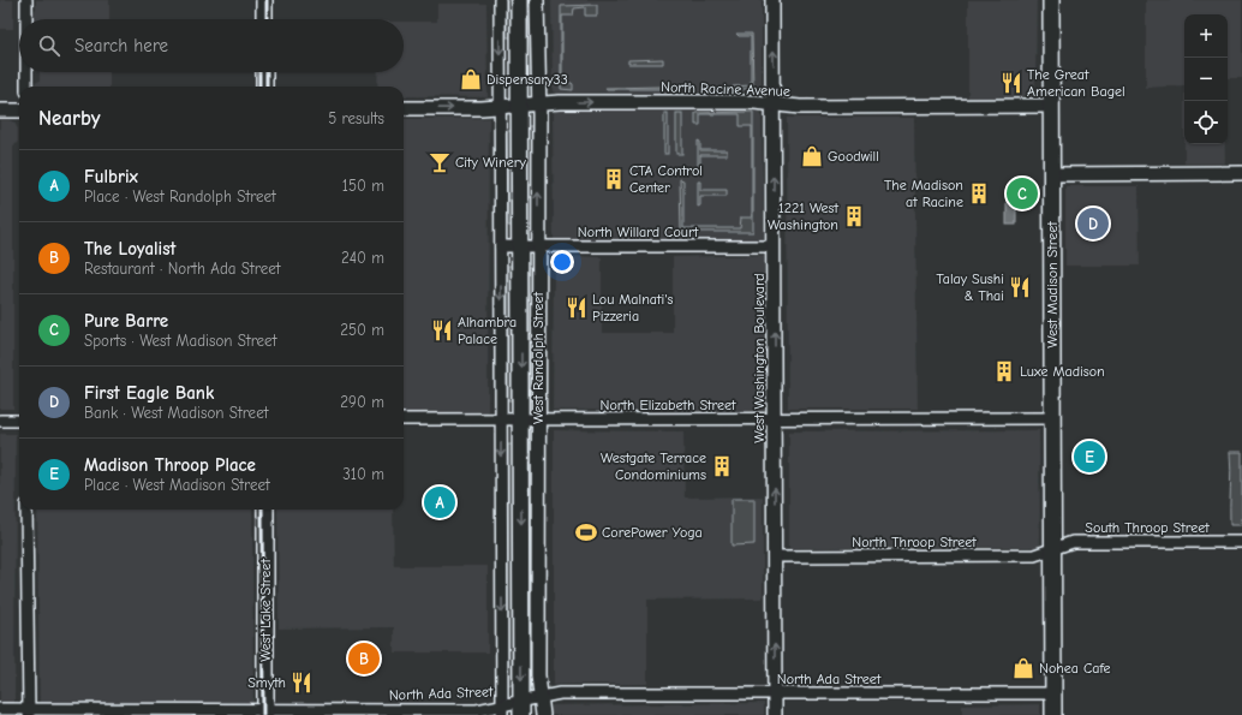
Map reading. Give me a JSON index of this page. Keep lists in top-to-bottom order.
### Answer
{
  "streets": {
    "main road": ["West Madison Street", "West Randolph Street", "West Lake Street"],
    "street": [
      "North Racine Avenue",
      "North Willard Court",
      "West Washington Boulevard",
      "North Elizabeth Street",
      "South Throop Street",
      "North Throop Street",
      "North Ada Street"
    ]
  },
  "crossings": [
    ["North Racine Avenue", "West Madison Street"],
    ["North Racine Avenue", "West Randolph Street"],
    ["North Racine Avenue", "West Washington Boulevard"],
    ["North Willard Court", "West Randolph Street"],
    ["North Willard Court", "West Washington Boulevard"],
    ["West Madison Street", "North Elizabeth Street"],
    ["West Madison Street", "South Throop Street"],
    ["West Madison Street", "North Throop Street"],
    ["West Madison Street", "North Ada Street"],
    ["West Randolph Street", "North Elizabeth Street"],
    ["West Randolph Street", "North Ada Street"],
    ["West Washington Boulevard", "North Elizabeth Street"],
    ["West Washington Boulevard", "North Throop Street"],
    ["West Washington Boulevard", "North Ada Street"],
    ["South Throop Street", "North Throop Street"],
    ["West Lake Street", "North Ada Street"]
  ],
  "one_way": ["North Racine Avenue", "West Washington Boulevard"],
  "places": {
    "shop": ["Dispensary33", "Goodwill", "Nohea Cafe"],
    "restaurant": [
      "The Great American Bagel",
      "Talay Sushi & Thai",
      "Lou Malnati's Pizzeria",
      "Alhambra Palace",
      "Smyth"
    ],
    "bar": ["City Winery"],
    "building": [
      "CTA Control Center",
      "The Madison at Racine",
      "1221 West Washington",
      "Luxe Madison",
      "Westgate Terrace Condominiums"
    ],
    "sports": ["CorePower Yoga"]
  },
  "page": {
    "map_buttons": ["+", "−"],
    "search": "Search here",
    "heading": ["Nearby", "5 results"],
    "list": [
      {
        "mark": "A",
        "name": "Fulbrix",
        "note": "Place · West Randolph Street",
        "value": "150 m"
      },
      {
        "mark": "B",
        "name": "The Loyalist",
        "note": "Restaurant · North Ada Street",
        "value": "240 m"
      },
      {
        "mark": "C",
        "name": "Pure Barre",
        "note": "Sports · West Madison Street",
        "value": "250 m"
      },
      {
        "mark": "D",
        "name": "First Eagle Bank",
        "note": "Bank · West Madison Street",
        "value": "290 m"
      },
      {
        "mark": "E",
        "name": "Madison Throop Place",
        "note": "Place · West Madison Street",
        "value": "310 m"
      }
    ],
    "pins": [
      "C",
      "D",
      "E",
      "A",
      "B"
    ]
  }
}
